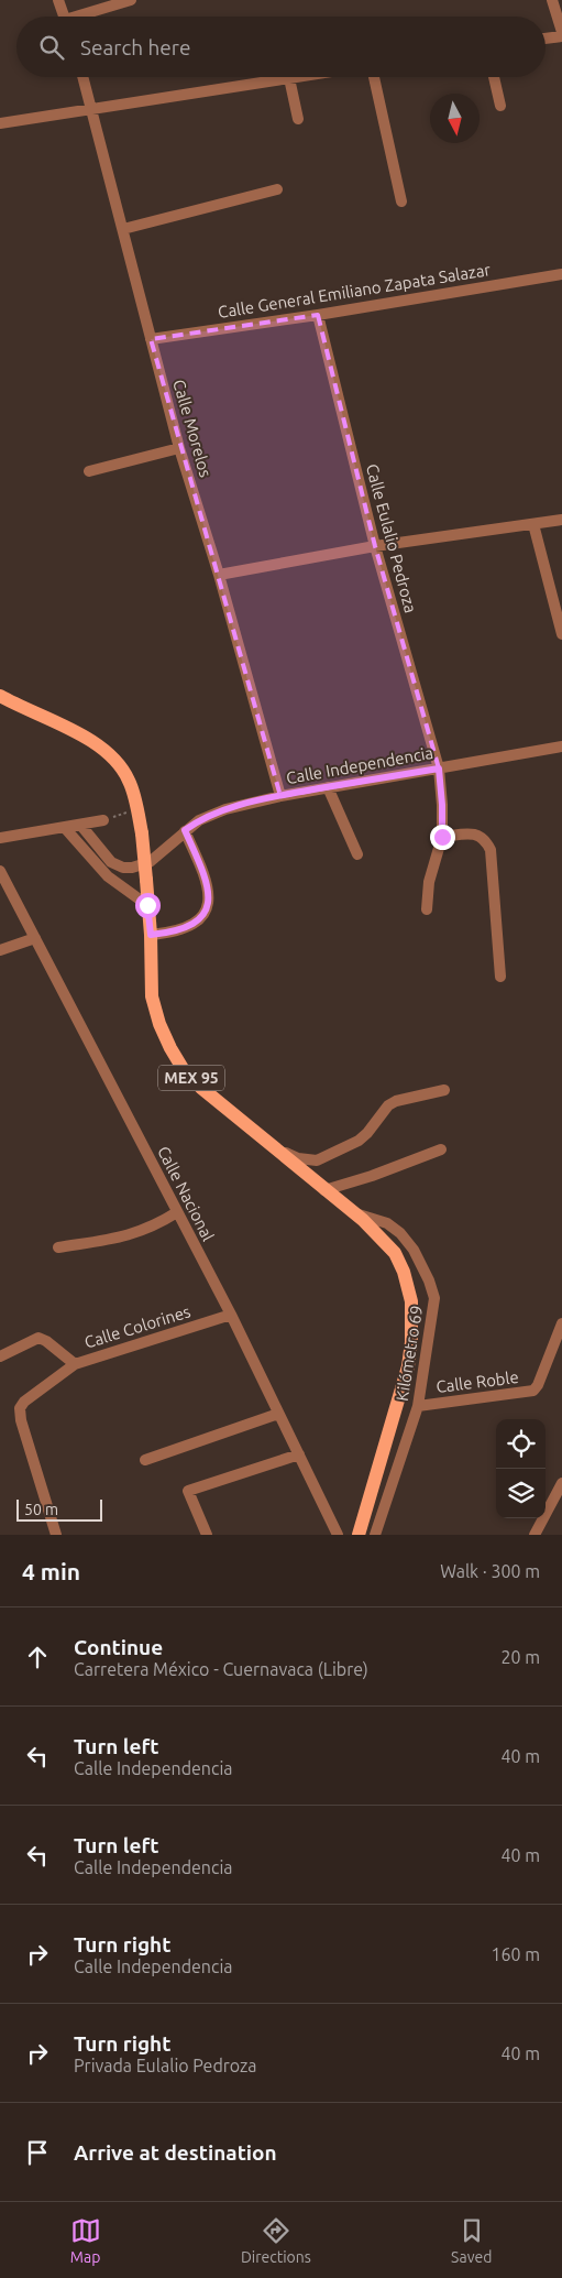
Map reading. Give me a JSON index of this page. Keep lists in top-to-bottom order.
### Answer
{
  "streets": {
    "main road": ["MEX 95"],
    "street": [
      "Calle General Emiliano Zapata Salazar",
      "Calle Morelos",
      "Calle Eulalio Pedroza",
      "Calle Independencia",
      "Calle Nacional",
      "Calle Colorines",
      "Kilómetro 69",
      "Calle Roble"
    ]
  },
  "crossings": [
    ["Calle General Emiliano Zapata Salazar", "Calle Morelos"],
    ["Calle General Emiliano Zapata Salazar", "Calle Eulalio Pedroza"],
    ["Calle Morelos", "Calle Independencia"],
    ["Calle Eulalio Pedroza", "Calle Independencia"],
    ["MEX 95", "Kilómetro 69"],
    ["Calle Nacional", "Calle Colorines"],
    ["Kilómetro 69", "Calle Roble"]
  ],
  "scale_bar": "50 m",
  "north": "bottom",
  "page": {
    "search": "Search here",
    "scale": "50 m",
    "heading": ["4 min", "Walk · 300 m"],
    "list": [
      ["Continue", "Carretera México - Cuernavaca (Libre)", "20 m"],
      ["Turn left", "Calle Independencia", "40 m"],
      ["Turn left", "Calle Independencia", "40 m"],
      ["Turn right", "Calle Independencia", "160 m"],
      ["Turn right", "Privada Eulalio Pedroza", "40 m"],
      "Arrive at destination"
    ],
    "nav": ["Map", "Directions", "Saved"]
  }
}
